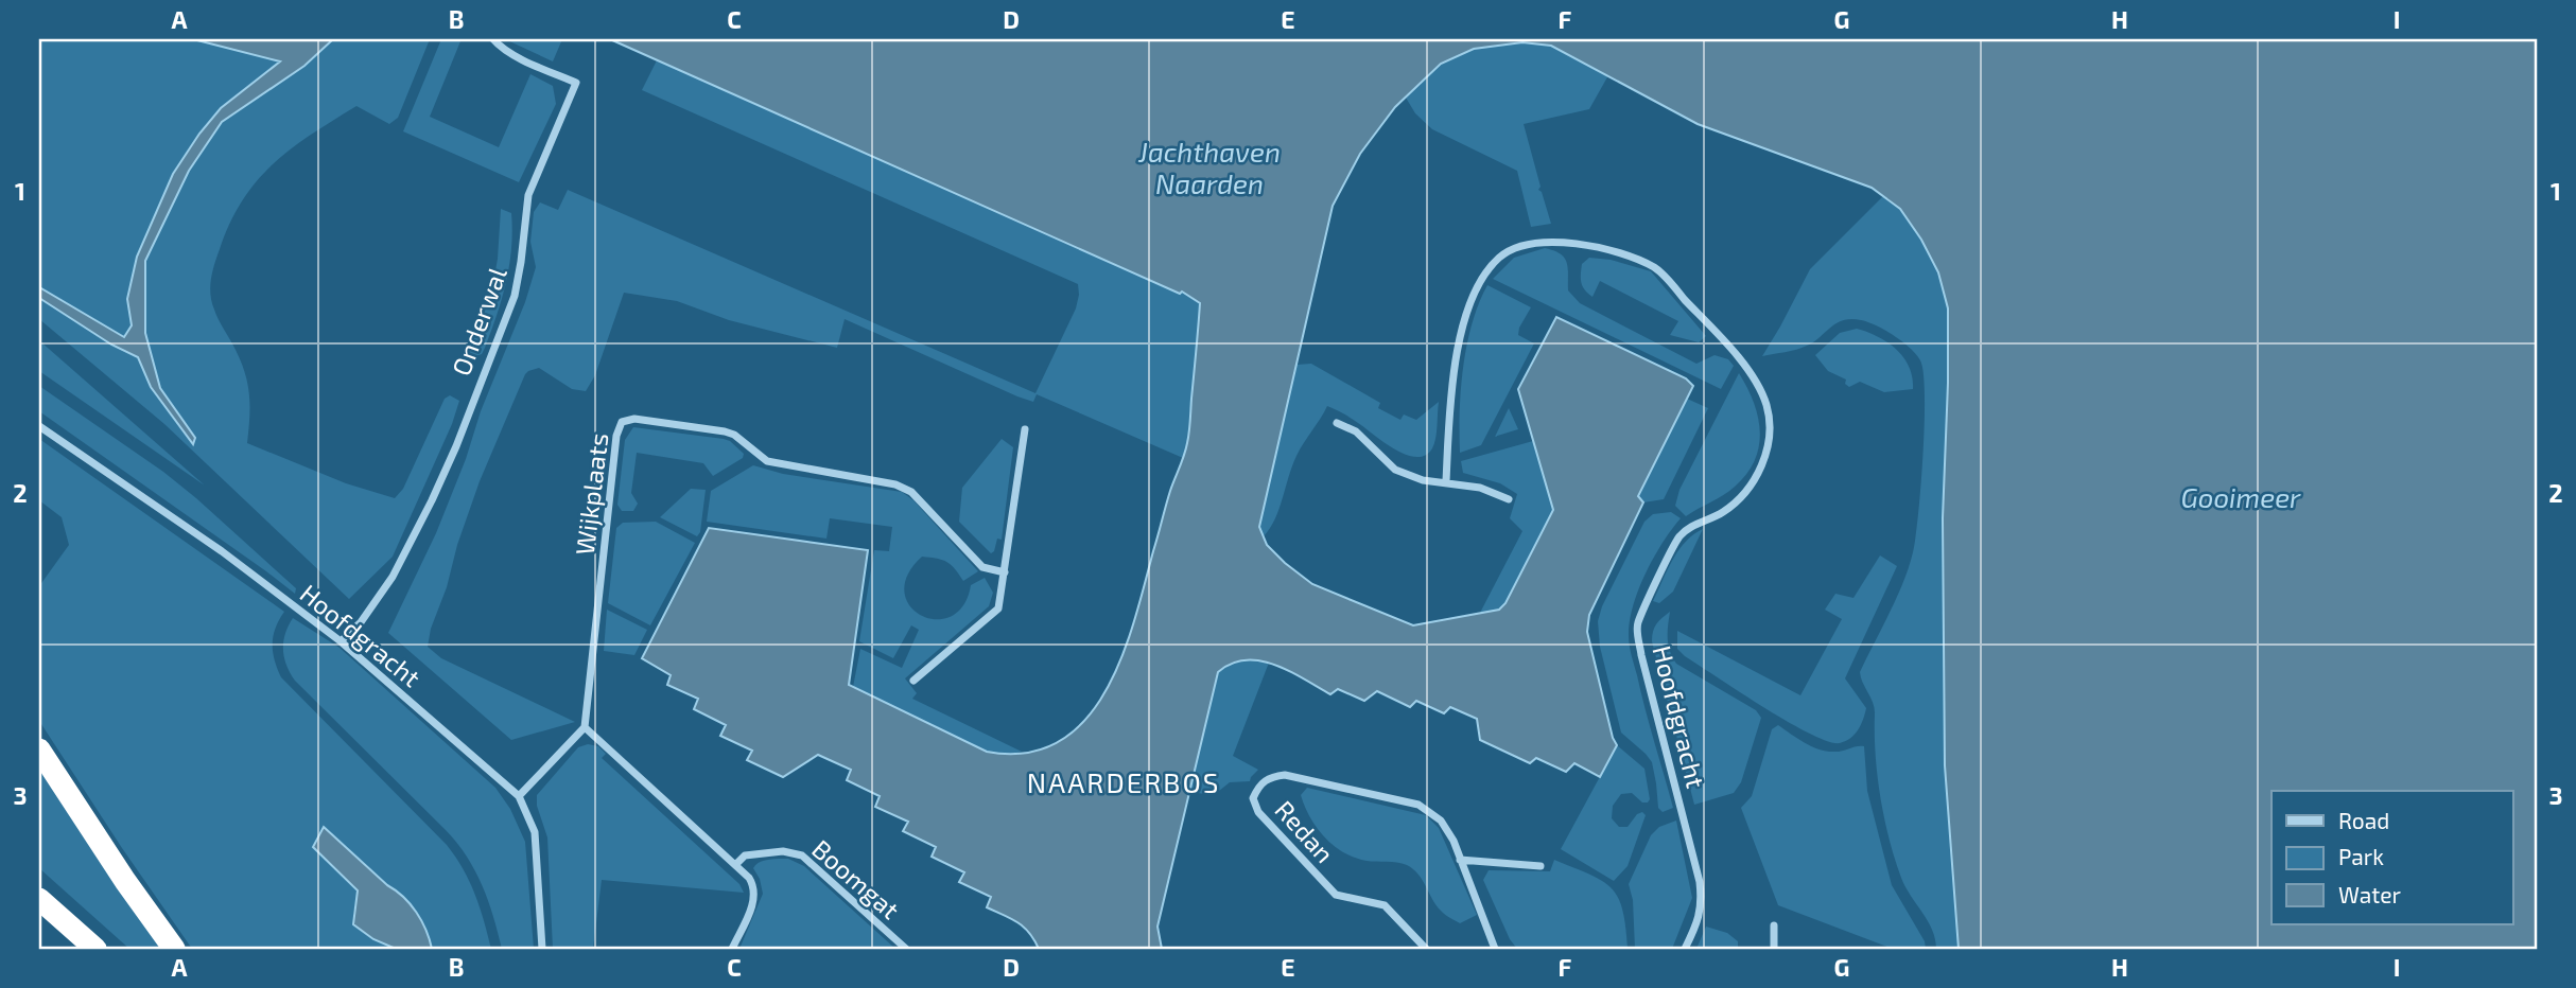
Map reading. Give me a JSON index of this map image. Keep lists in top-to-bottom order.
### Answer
{
  "streets": {
    "street": [
      "Onderwal",
      "Wijkplaats",
      "Hoofdgracht",
      "Redan",
      "Boomgat"
    ]
  },
  "crossings": [
    ["Onderwal", "Hoofdgracht"]
  ],
  "districts": ["NAARDERBOS"],
  "water": ["Jachthaven Naarden", "Gooimeer"],
  "legend": ["Road", "Park", "Water"],
  "grid": {
    "columns": [
      "A",
      "B",
      "C",
      "D",
      "E",
      "F",
      "G",
      "H",
      "I"
    ],
    "rows": ["1", "2", "3"]
  }
}
